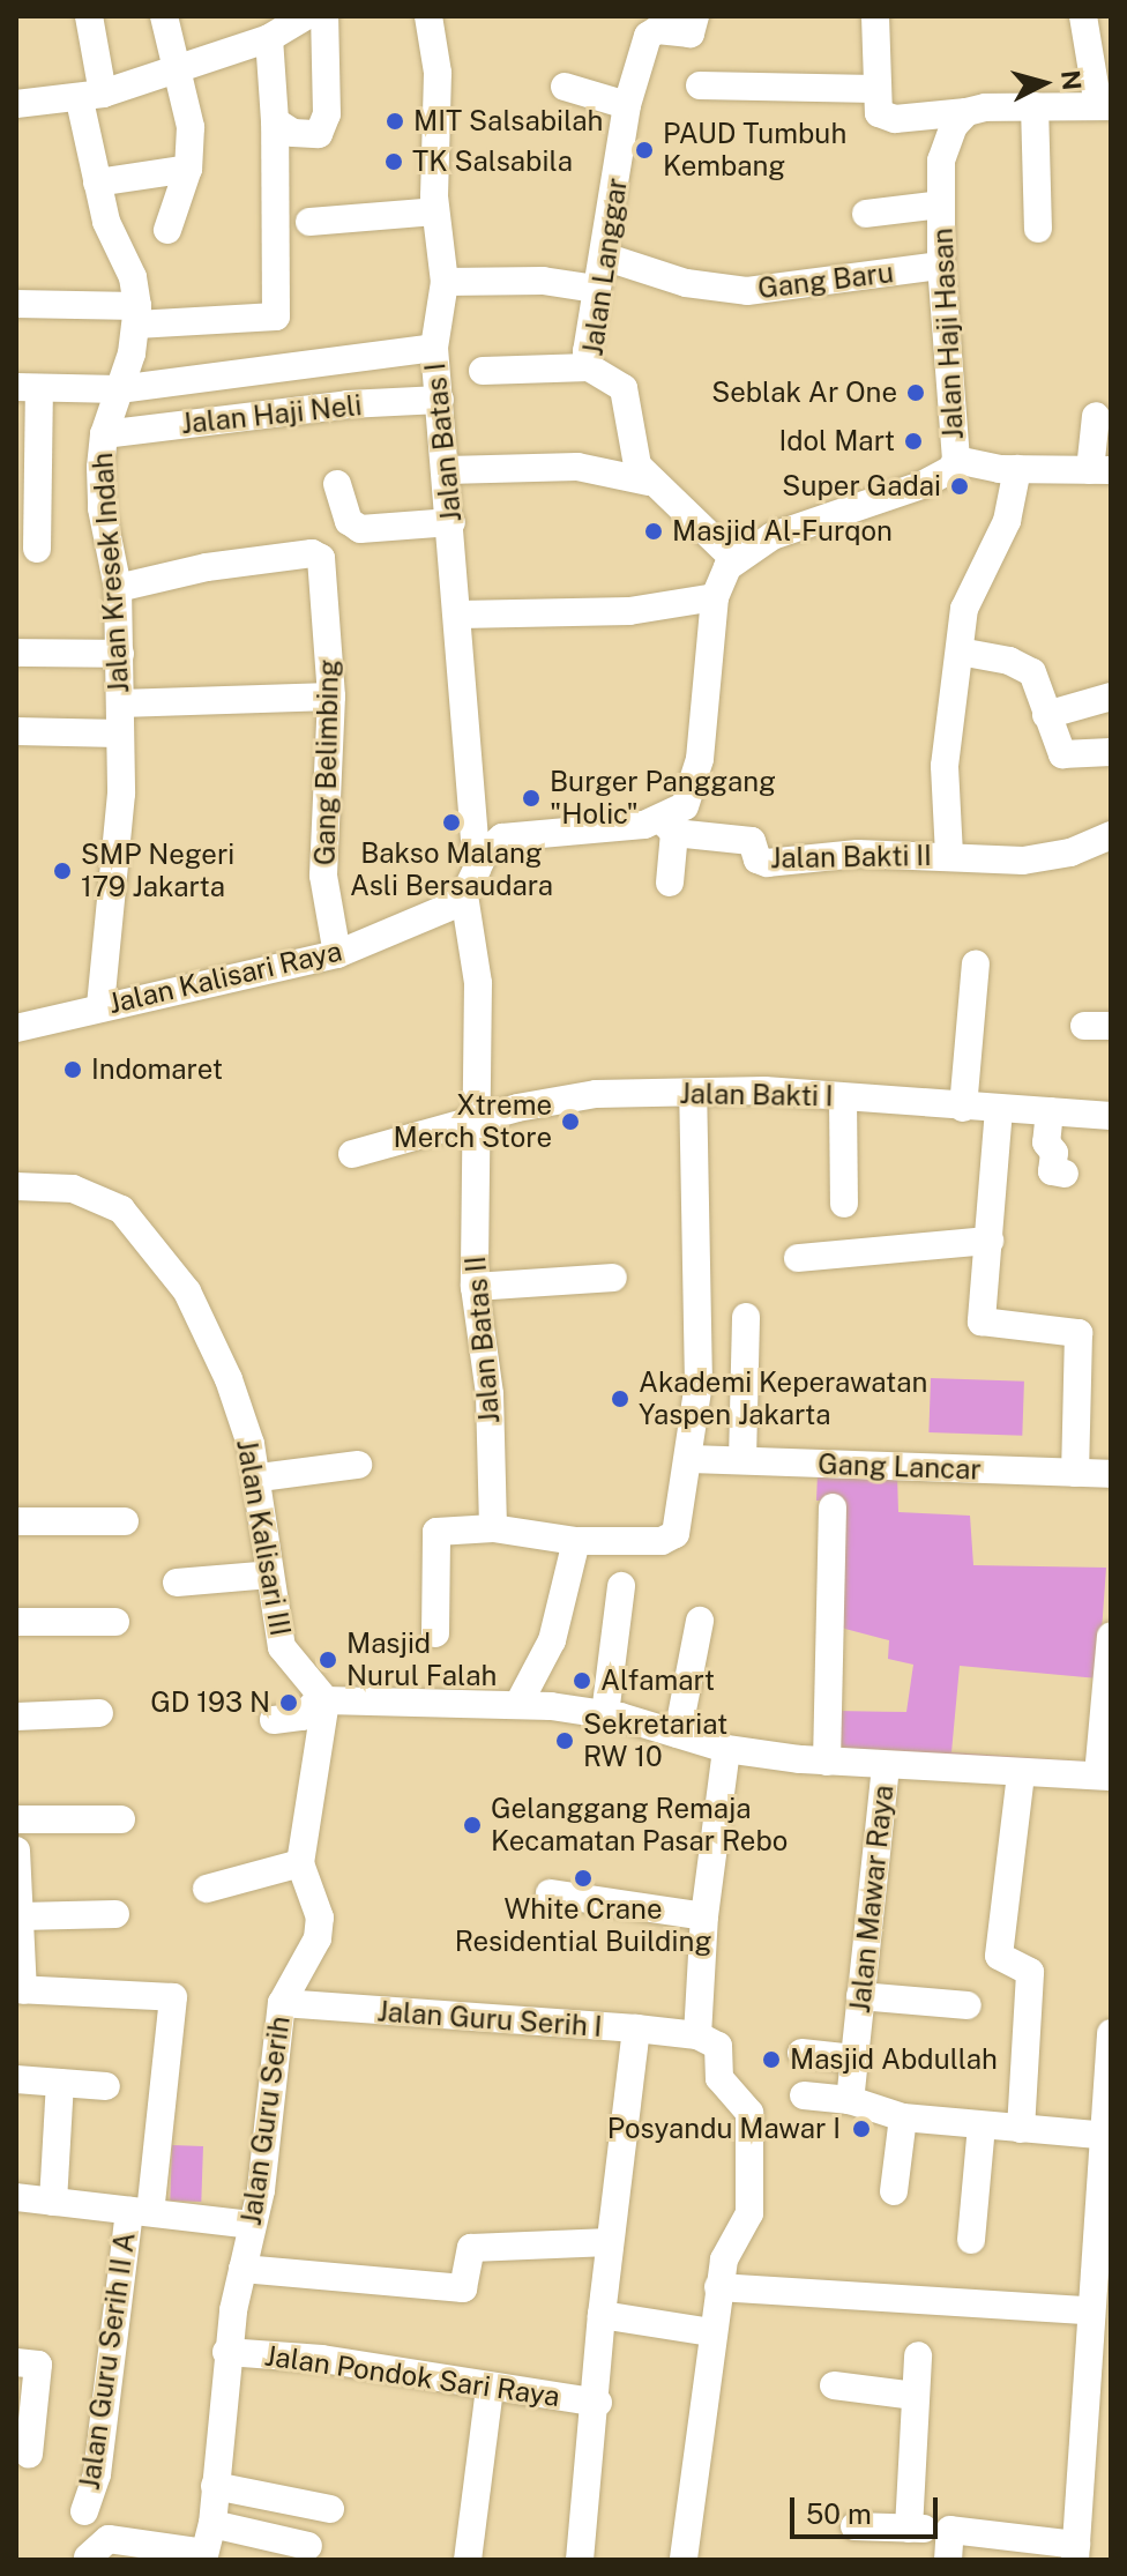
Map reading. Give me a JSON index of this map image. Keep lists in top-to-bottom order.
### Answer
{
  "streets": {
    "street": [
      "Jalan Langgar",
      "Gang Baru",
      "Jalan Haji Hasan",
      "Jalan Haji Neli",
      "Jalan Batas I",
      "Jalan Kresek Indah",
      "Gang Belimbing",
      "Jalan Bakti II",
      "Jalan Kalisari Raya",
      "Jalan Bakti I",
      "Jalan Batas II",
      "Gang Lancar",
      "Jalan Kalisari III",
      "Jalan Mawar Raya",
      "Jalan Guru Serih I",
      "Jalan Guru Serih",
      "Jalan Guru Serih II A",
      "Jalan Pondok Sari Raya"
    ]
  },
  "crossings": [
    ["Jalan Langgar", "Gang Baru"],
    ["Jalan Langgar", "Jalan Haji Hasan"],
    ["Gang Baru", "Jalan Haji Hasan"],
    ["Jalan Haji Neli", "Jalan Batas I"],
    ["Jalan Haji Neli", "Jalan Kresek Indah"],
    ["Jalan Batas I", "Jalan Kalisari Raya"],
    ["Jalan Batas I", "Jalan Batas II"],
    ["Jalan Kresek Indah", "Gang Belimbing"],
    ["Jalan Kresek Indah", "Jalan Kalisari Raya"],
    ["Gang Belimbing", "Jalan Kalisari Raya"],
    ["Jalan Kalisari Raya", "Jalan Batas II"],
    ["Jalan Bakti I", "Jalan Batas II"],
    ["Jalan Guru Serih I", "Jalan Guru Serih"],
    ["Jalan Guru Serih", "Jalan Pondok Sari Raya"]
  ],
  "places": [
    "MIT Salsabilah",
    "PAUD Tumbuh Kembang",
    "TK Salsabila",
    "Seblak Ar One",
    "Idol Mart",
    "Super Gadai",
    "Masjid Al-Furqon",
    "Burger Panggang \"Holic\"",
    "Bakso Malang Asli Bersaudara",
    "SMP Negeri 179 Jakarta",
    "Indomaret",
    "Xtreme Merch Store",
    "Akademi Keperawatan Yaspen Jakarta",
    "Masjid Nurul Falah",
    "Alfamart",
    "GD 193 N",
    "Sekretariat RW 10",
    "Gelanggang Remaja Kecamatan Pasar Rebo",
    "White Crane Residential Building",
    "Masjid Abdullah",
    "Posyandu Mawar I"
  ],
  "scale_bar": "50 m",
  "north": "right"
}
